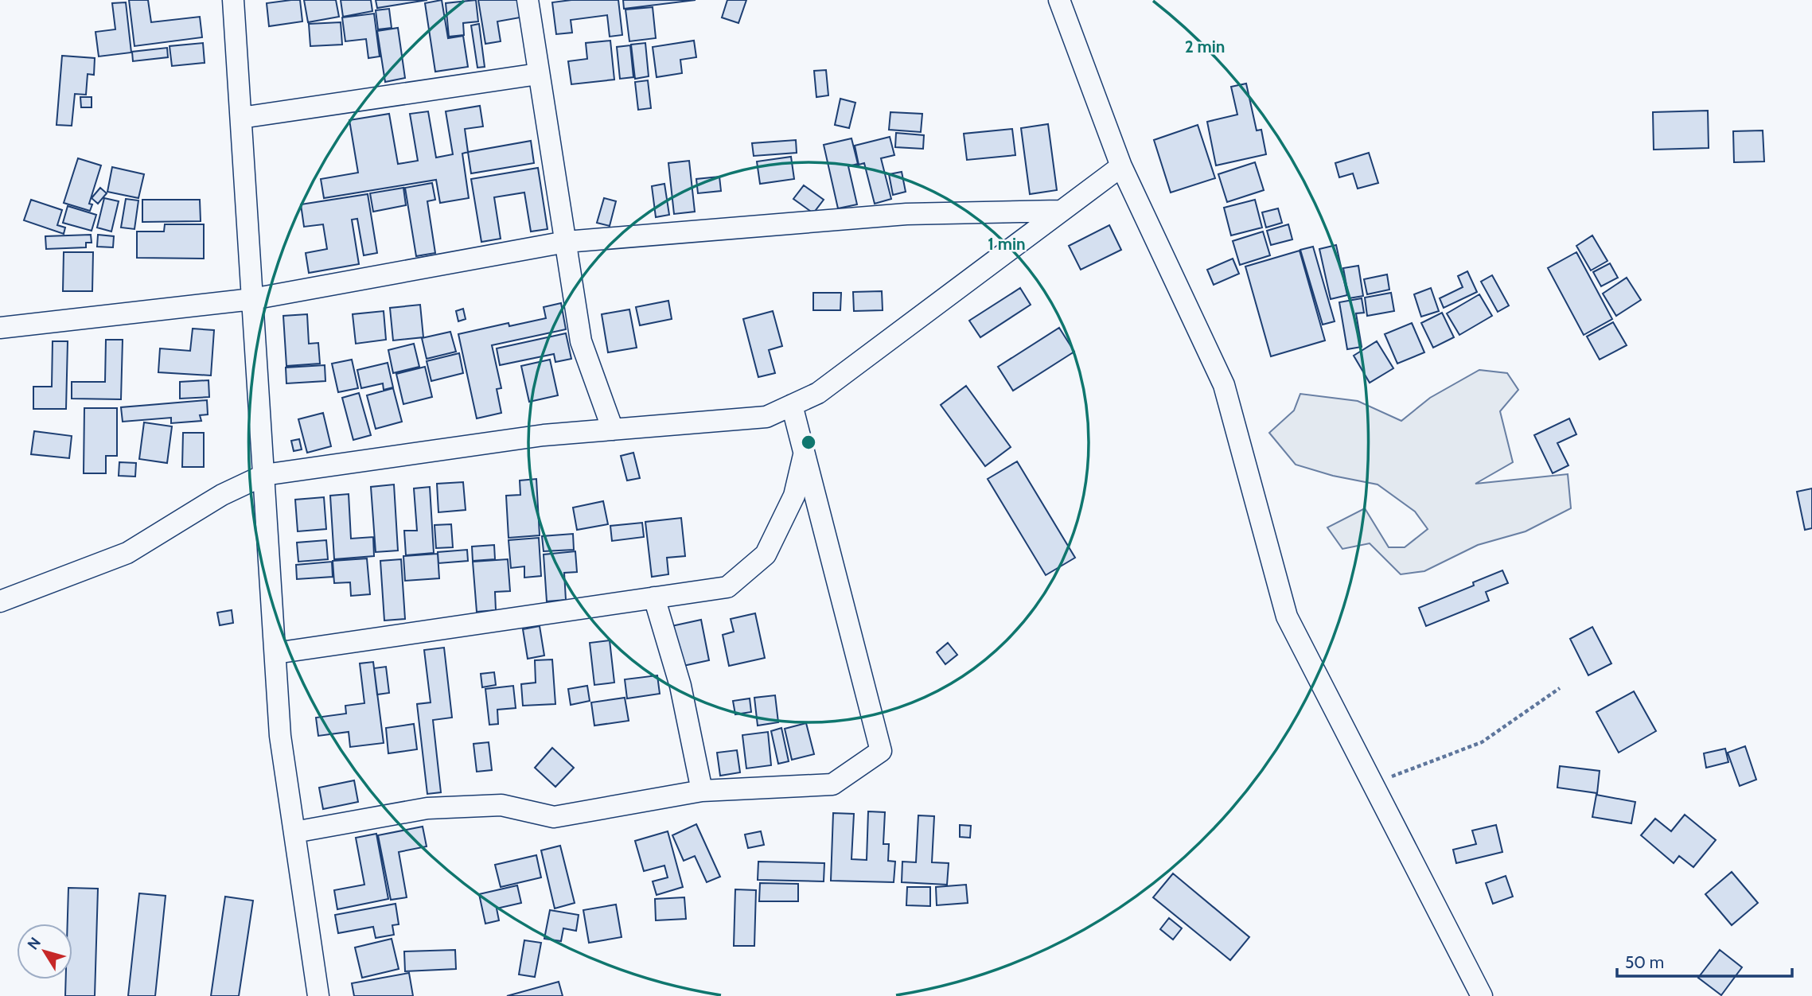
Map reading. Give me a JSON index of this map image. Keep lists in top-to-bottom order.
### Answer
{
  "scale_bar": "50 m",
  "north": "top left",
  "rings": ["2 min", "1 min"]
}
